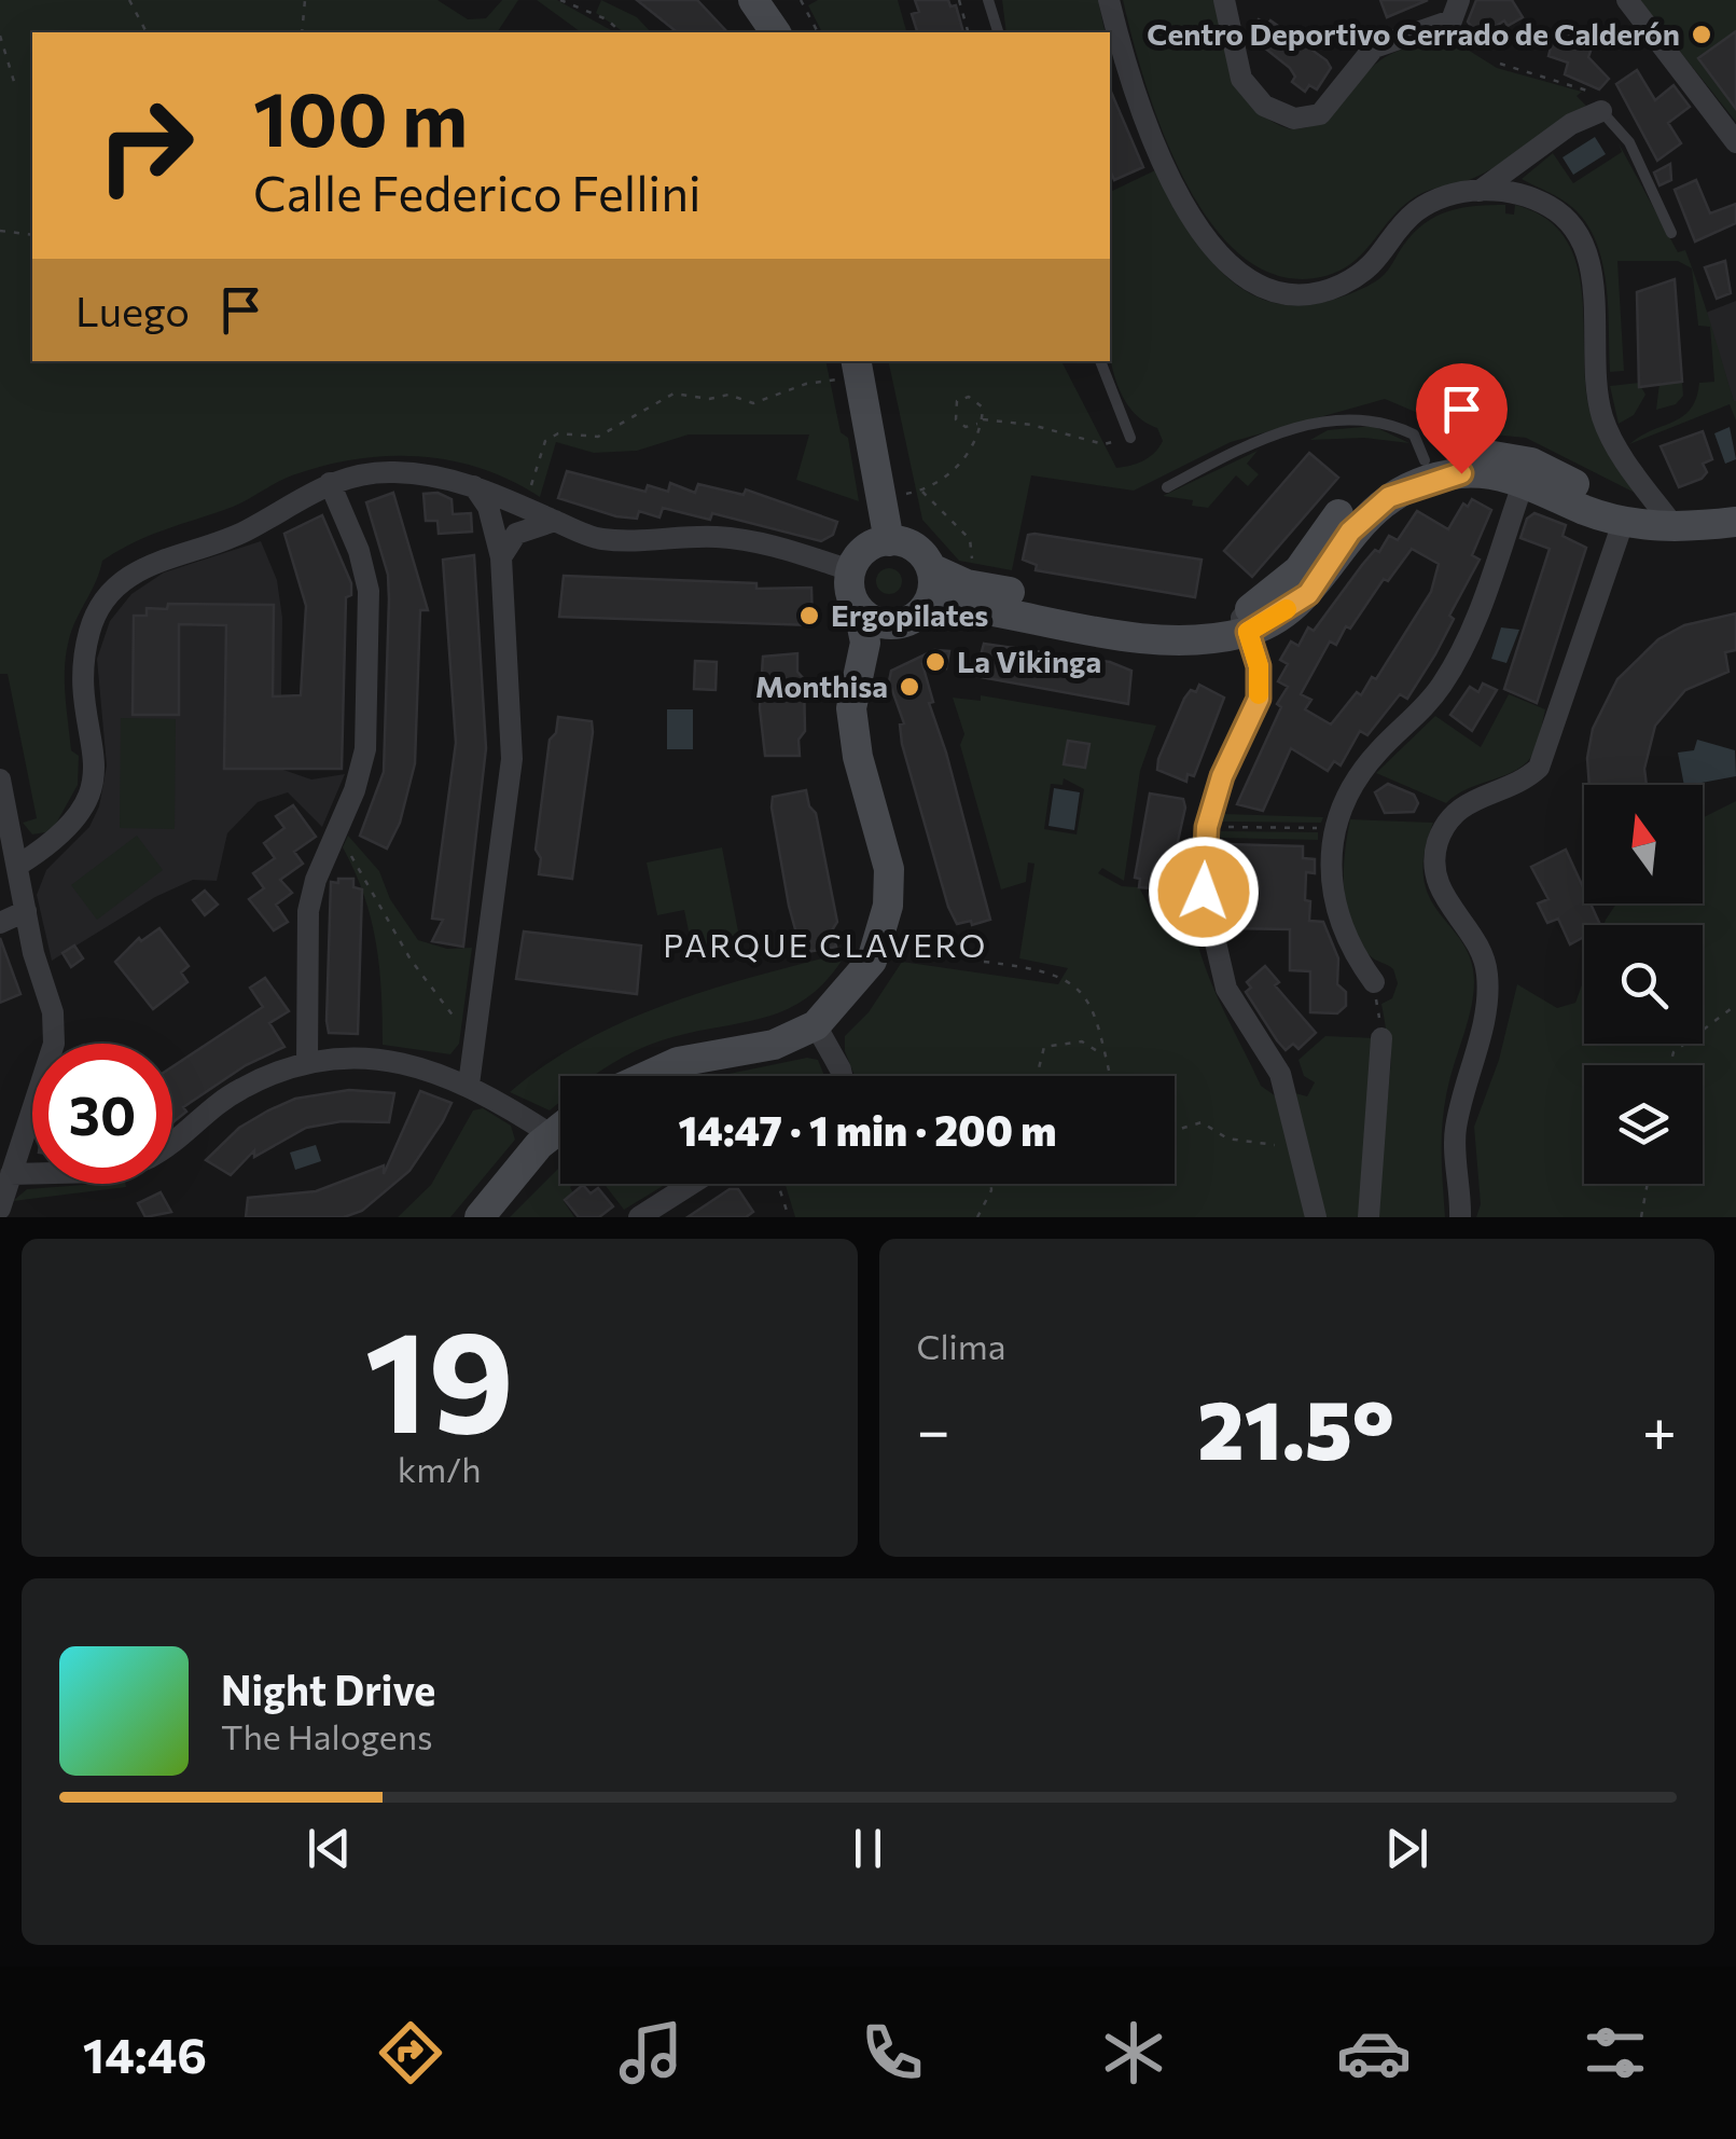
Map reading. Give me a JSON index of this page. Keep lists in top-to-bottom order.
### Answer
{
  "districts": ["PARQUE CLAVERO"],
  "places": [
    "Centro Deportivo Cerrado de Calderón",
    "Ergopilates",
    "La Vikinga",
    "Monthisa"
  ],
  "north": "top",
  "page": {
    "turn": ["100 m", "Calle Federico Fellini"],
    "then": "Luego",
    "limit": "30",
    "trip": "14:47 · 1 min · 200 m",
    "tile": [
      ["19", "km/h"],
      "Clima"
    ],
    "heat": ["−", "21.5°", "+"],
    "song": ["Night Drive", "The Halogens"],
    "tabs": "14:46"
  }
}
